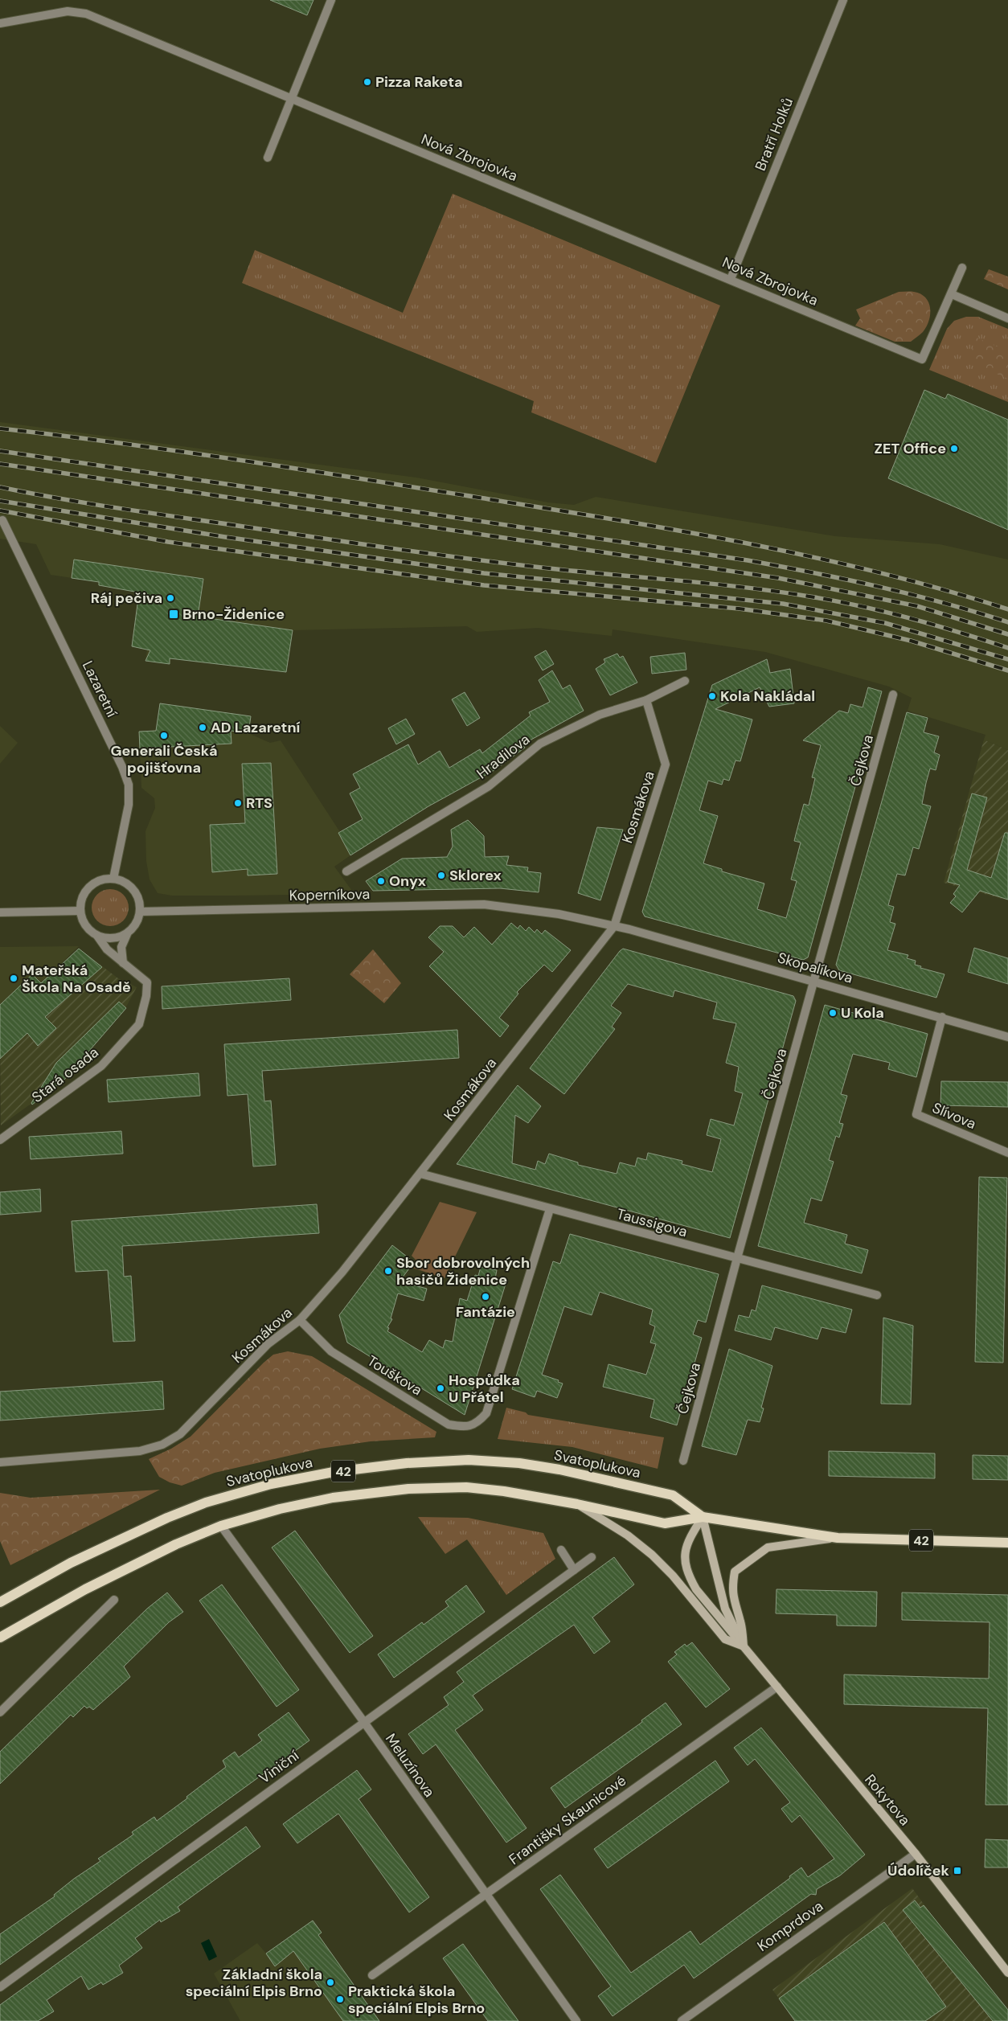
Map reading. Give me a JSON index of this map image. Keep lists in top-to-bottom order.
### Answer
{
  "streets": {
    "main road": ["Svatoplukova", "42", "Rokytova"],
    "street": [
      "Bratří Holků",
      "Nová Zbrojovka",
      "Lazaretní",
      "Hradilova",
      "Čejkova",
      "Kosmákova",
      "Koperníkova",
      "Skopalíkova",
      "Stará osada",
      "Slívova",
      "Taussigova",
      "Touškova",
      "Meluzínova",
      "Viniční",
      "Františky Skaunicové",
      "Komprdova"
    ]
  },
  "crossings": [
    ["Bratří Holků", "Nová Zbrojovka"],
    ["Lazaretní", "Koperníkova"],
    ["Lazaretní", "Stará osada"],
    ["Hradilova", "Kosmákova"],
    ["Čejkova", "Skopalíkova"],
    ["Čejkova", "Taussigova"],
    ["Kosmákova", "Koperníkova"],
    ["Kosmákova", "Skopalíkova"],
    ["Kosmákova", "Taussigova"],
    ["Kosmákova", "Touškova"],
    ["Koperníkova", "Skopalíkova"],
    ["Koperníkova", "Stará osada"],
    ["Skopalíkova", "Slívova"],
    ["Taussigova", "Touškova"],
    ["Svatoplukova", "Meluzínova"],
    ["Meluzínova", "Viniční"],
    ["Meluzínova", "Františky Skaunicové"],
    ["Rokytova", "Františky Skaunicové"],
    ["Rokytova", "Komprdova"]
  ],
  "places": {
    "other": [
      "Pizza Raketa",
      "ZET Office",
      "Ráj pečiva",
      "Kola Nakládal",
      "AD Lazaretní",
      "Generali Česká pojišťovna",
      "RTS",
      "Sklorex",
      "Onyx",
      "Mateřská Škola Na Osadě",
      "U Kola",
      "Sbor dobrovolných hasičů Židenice",
      "Fantázie",
      "Hospůdka U Přátel",
      "Základní škola speciální Elpis Brno",
      "Praktická škola speciální Elpis Brno"
    ],
    "transit": ["Brno-Židenice", "Údolíček"]
  }
}
